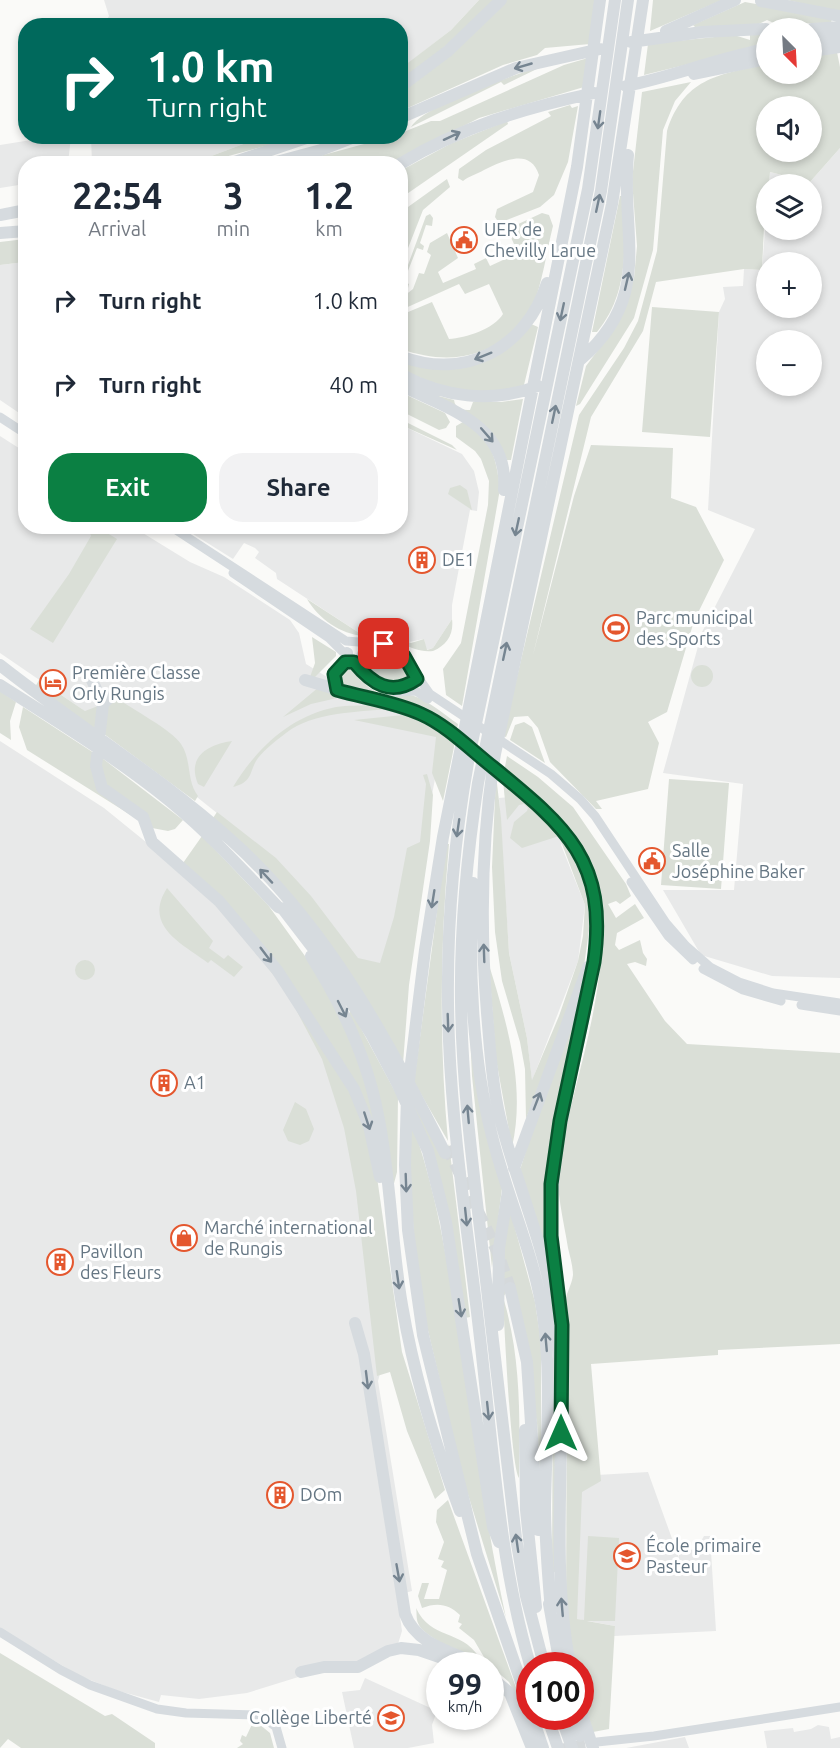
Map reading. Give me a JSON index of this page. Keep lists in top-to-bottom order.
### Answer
{
  "places": {
    "public building": ["UER de Chevilly Larue", "Salle Joséphine Baker"],
    "building": [
      "DE1",
      "A1",
      "Pavillon des Fleurs",
      "DOm"
    ],
    "sports": ["Parc municipal des Sports"],
    "hotel": ["Première Classe Orly Rungis"],
    "shop": ["Marché international de Rungis"],
    "school or university": ["École primaire Pasteur", "Collège Liberté"]
  },
  "north": "bottom right",
  "page": {
    "map_buttons": ["+", "−"],
    "turn": ["1.0 km", "Turn right"],
    "eta": [
      "22:54",
      "Arrival",
      "3",
      "min",
      "1.2",
      "km"
    ],
    "list": [
      {
        "name": "Turn right",
        "value": "1.0 km"
      },
      {
        "name": "Turn right",
        "value": "40 m"
      }
    ],
    "buttons": ["Exit", "Share"],
    "speed": "99 km/h",
    "limit": "100"
  }
}
